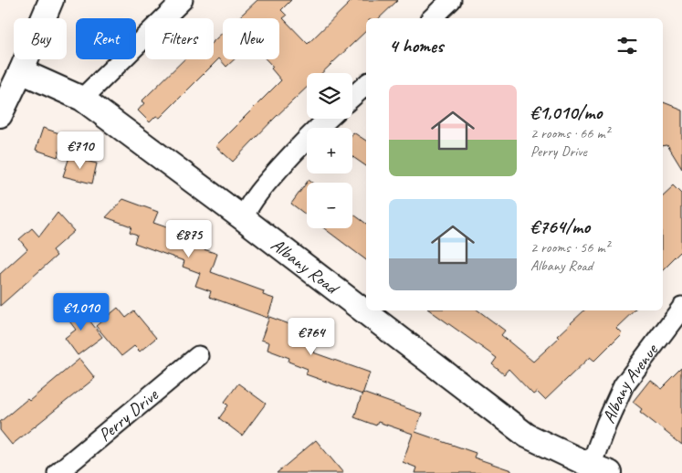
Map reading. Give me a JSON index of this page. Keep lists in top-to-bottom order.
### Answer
{
  "streets": {
    "street": ["Albany Road", "Albany Avenue", "Perry Drive"]
  },
  "crossings": [
    ["Albany Road", "Albany Avenue"]
  ],
  "page": {
    "chip": [
      "Buy",
      "Rent",
      "Filters",
      "New"
    ],
    "heading": "4 homes",
    "map_buttons": ["+", "−"],
    "list": [
      {
        "name": "€1,010/mo",
        "note": "2 rooms · 66 m² · Perry Drive"
      },
      {
        "name": "€764/mo",
        "note": "2 rooms · 56 m² · Albany Road"
      }
    ],
    "price": [
      "€710",
      "€875",
      "€1,010",
      "€764"
    ]
  }
}
